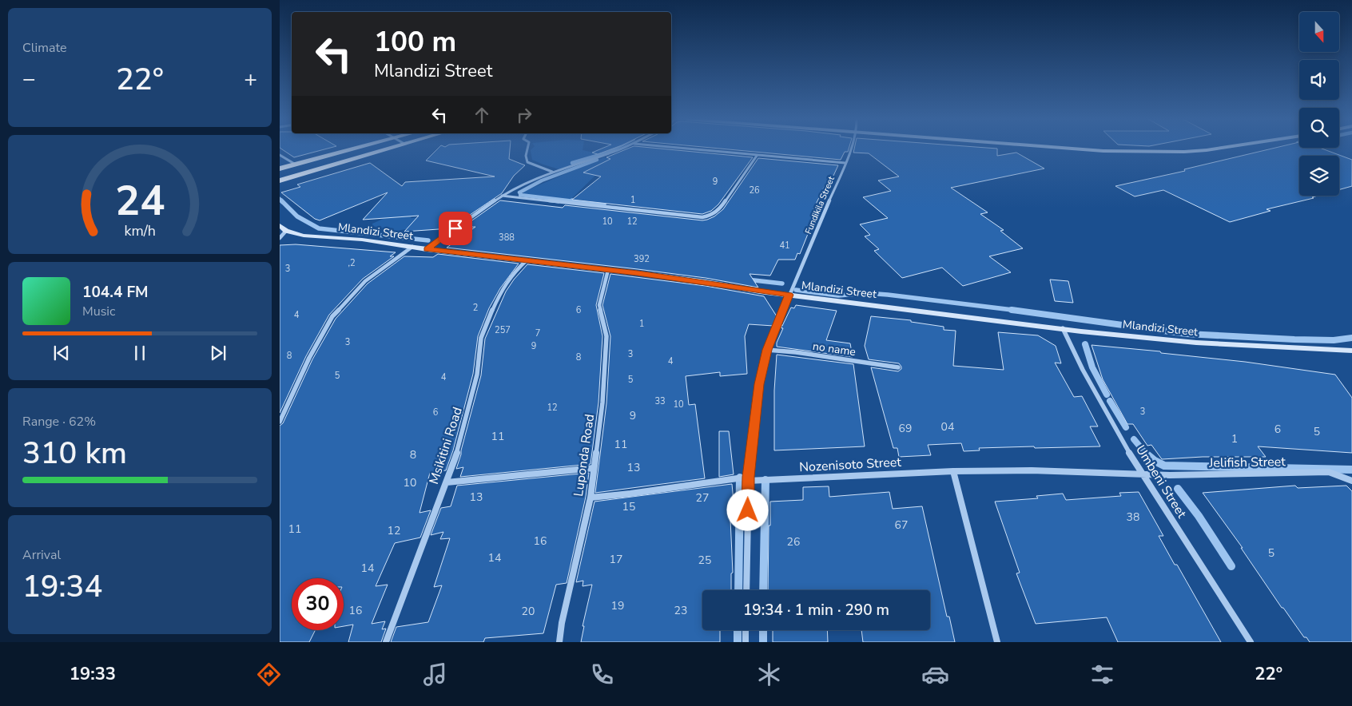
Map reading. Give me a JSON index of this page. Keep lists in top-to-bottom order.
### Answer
{
  "streets": {
    "street": [
      "Fundikila Street",
      "Mlandizi Street",
      "no name",
      "Msikitini Road",
      "Luponda Road",
      "Jelifish Street",
      "Nozenisoto Street",
      "Umbeni Street"
    ]
  },
  "crossings": [
    ["Fundikila Street", "Mlandizi Street"],
    ["Fundikila Street", "no name"],
    ["Fundikila Street", "Nozenisoto Street"],
    ["Mlandizi Street", "Msikitini Road"],
    ["Mlandizi Street", "Luponda Road"],
    ["Mlandizi Street", "Umbeni Street"],
    ["Luponda Road", "Nozenisoto Street"],
    ["Jelifish Street", "Nozenisoto Street"],
    ["Jelifish Street", "Umbeni Street"],
    ["Nozenisoto Street", "Umbeni Street"]
  ],
  "house_numbers": [
    "9",
    "26",
    "1",
    "10",
    "12",
    "388",
    "41",
    "392",
    ",2",
    "3",
    "2",
    "6",
    "4",
    "1",
    "257",
    "7",
    "3",
    "9",
    "3",
    "8",
    "8",
    "4",
    "5",
    "4",
    "5",
    "33",
    "10",
    "12",
    "3",
    "6",
    "9",
    "04",
    "69",
    "6",
    "5",
    "11",
    "1",
    "11",
    "8",
    "13",
    "10",
    "13",
    "27",
    "15",
    "38",
    "67",
    "11",
    "12",
    "16",
    "26",
    "5",
    "14",
    "17",
    "25",
    "14",
    "19",
    "16",
    "23",
    "20"
  ],
  "north": "bottom",
  "page": {
    "tile": [
      "Climate",
      ["Range · 62%", "310 km"],
      ["Arrival", "19:34"]
    ],
    "turn": ["100 m", "Mlandizi Street"],
    "heat": ["−", "22°", "+"],
    "song": ["104.4 FM", "Music"],
    "limit": "30",
    "trip": "19:34 · 1 min · 290 m",
    "tabs": ["19:33", "22°"],
    "gauge": ["24", "km/h"]
  }
}
